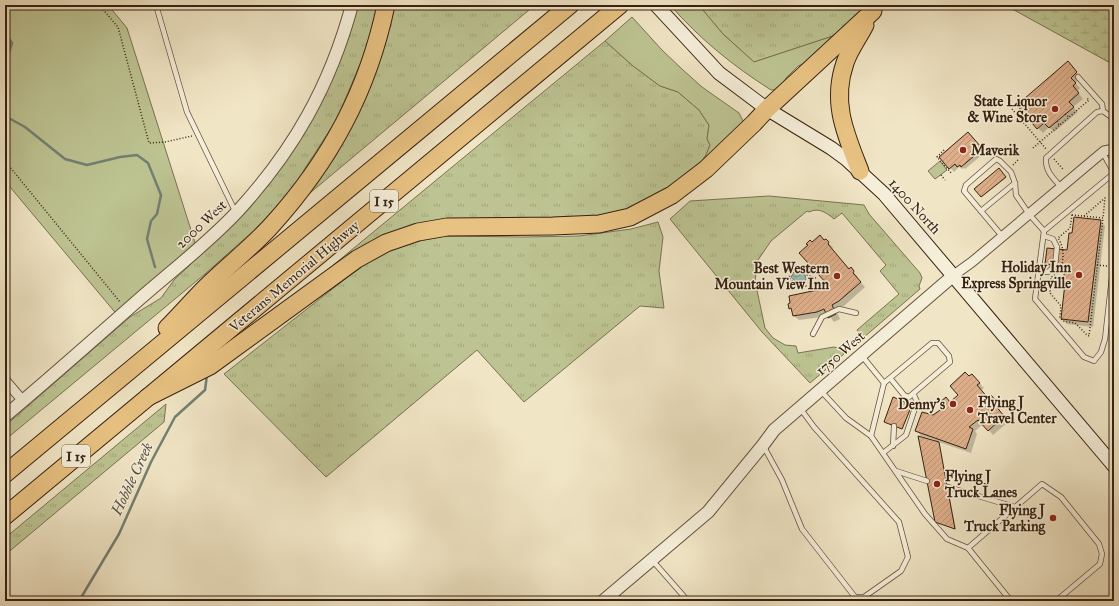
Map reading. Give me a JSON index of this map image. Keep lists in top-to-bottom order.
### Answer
{
  "streets": {
    "highway": ["I 15", "Veterans Memorial Highway"],
    "main road": ["1400 North"],
    "street": ["2000 West", "1750 West"]
  },
  "crossings": [
    ["1400 North", "1750 West"]
  ],
  "water": ["Hobble Creek"],
  "places": [
    "State Liquor & Wine Store",
    "Maverik",
    "Holiday Inn Express Springville",
    "Best Western Mountain View Inn",
    "Denny's",
    "Flying J Travel Center",
    "Flying J Truck Lanes",
    "Flying J Truck Parking"
  ]
}
